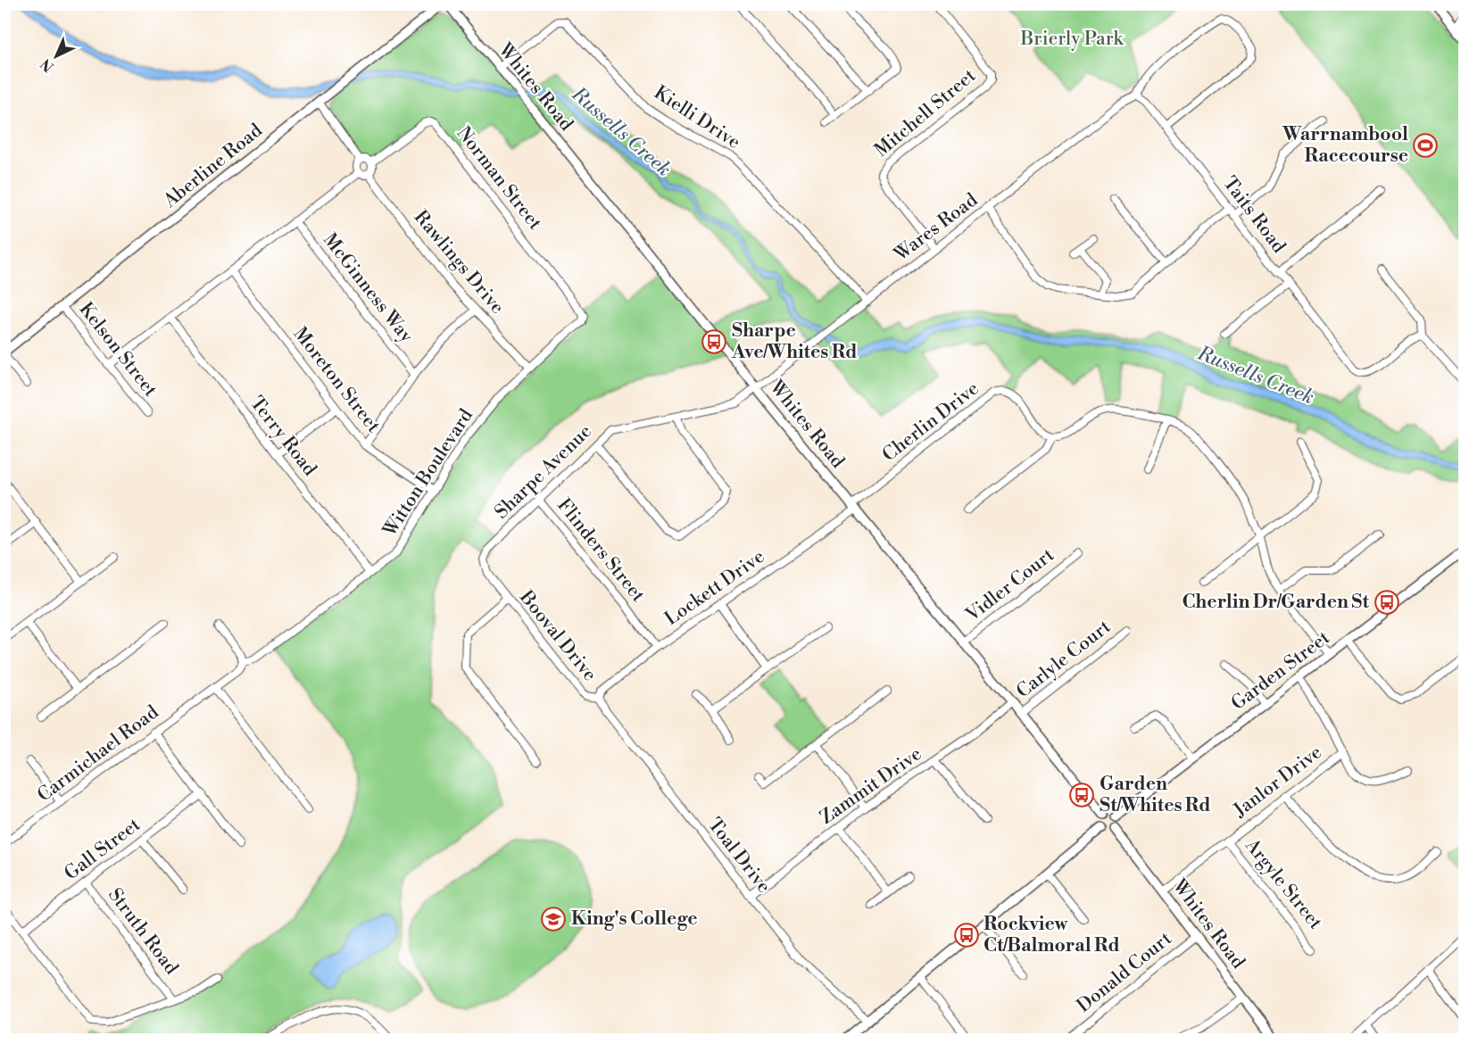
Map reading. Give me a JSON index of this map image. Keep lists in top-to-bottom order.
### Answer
{
  "streets": {
    "street": [
      "Whites Road",
      "Mitchell Street",
      "Kielli Drive",
      "Aberline Road",
      "Norman Street",
      "Taits Road",
      "Wares Road",
      "Rawlings Drive",
      "McGinness Way",
      "Kelson Street",
      "Moreton Street",
      "Cherlin Drive",
      "Terry Road",
      "Sharpe Avenue",
      "Witton Boulevard",
      "Flinders Street",
      "Vidler Court",
      "Lockett Drive",
      "Booval Drive",
      "Carlyle Court",
      "Garden Street",
      "Carmichael Road",
      "Janlor Drive",
      "Zammit Drive",
      "Gall Street",
      "Toal Drive",
      "Argyle Street",
      "Struth Road",
      "Donald Court"
    ]
  },
  "crossings": [
    ["Whites Road", "Kielli Drive"],
    ["Whites Road", "Wares Road"],
    ["Whites Road", "Cherlin Drive"],
    ["Whites Road", "Sharpe Avenue"],
    ["Whites Road", "Vidler Court"],
    ["Whites Road", "Lockett Drive"],
    ["Whites Road", "Carlyle Court"],
    ["Whites Road", "Garden Street"],
    ["Whites Road", "Janlor Drive"],
    ["Whites Road", "Zammit Drive"],
    ["Whites Road", "Donald Court"],
    ["Mitchell Street", "Wares Road"],
    ["Kielli Drive", "Wares Road"],
    ["Aberline Road", "Kelson Street"],
    ["Norman Street", "Rawlings Drive"],
    ["Norman Street", "Witton Boulevard"],
    ["Taits Road", "Wares Road"],
    ["Wares Road", "Sharpe Avenue"],
    ["Rawlings Drive", "Witton Boulevard"],
    ["Moreton Street", "Witton Boulevard"],
    ["Cherlin Drive", "Lockett Drive"],
    ["Terry Road", "Witton Boulevard"],
    ["Sharpe Avenue", "Flinders Street"],
    ["Sharpe Avenue", "Booval Drive"],
    ["Witton Boulevard", "Carmichael Road"],
    ["Flinders Street", "Lockett Drive"],
    ["Lockett Drive", "Booval Drive"],
    ["Lockett Drive", "Toal Drive"],
    ["Booval Drive", "Toal Drive"],
    ["Garden Street", "Janlor Drive"],
    ["Janlor Drive", "Argyle Street"],
    ["Zammit Drive", "Toal Drive"],
    ["Gall Street", "Struth Road"]
  ],
  "water": ["Russells Creek"],
  "parks": ["Brierly Park"],
  "places": {
    "sports": ["Warrnambool Racecourse"],
    "bus stop": [
      "Sharpe Ave/Whites Rd",
      "Cherlin Dr/Garden St",
      "Garden St/Whites Rd",
      "Rockview Ct/Balmoral Rd"
    ],
    "school or university": ["King's College"]
  },
  "north": "bottom left"
}
